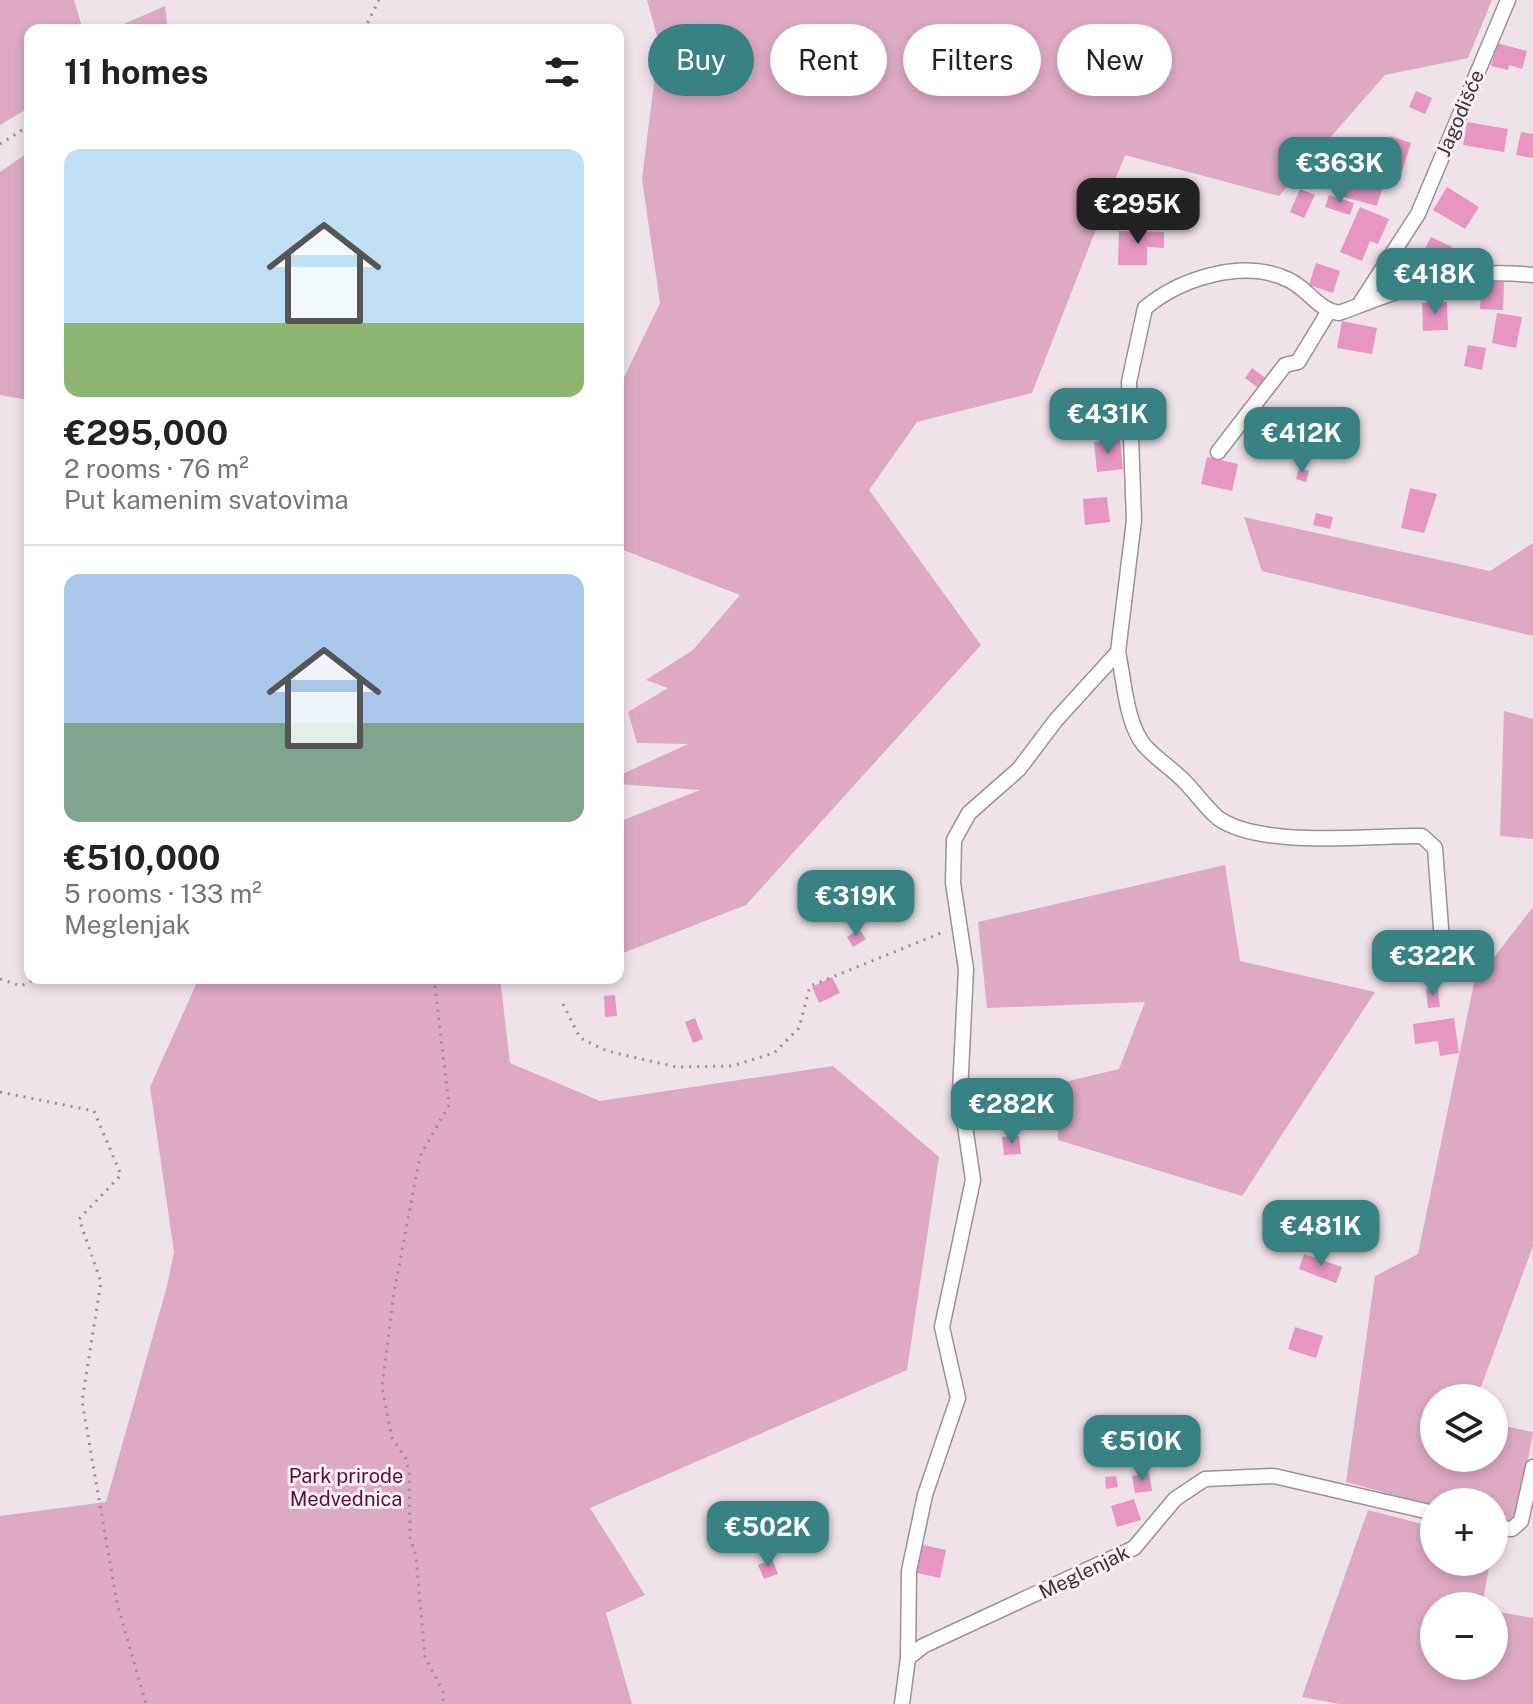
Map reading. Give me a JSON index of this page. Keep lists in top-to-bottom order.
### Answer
{
  "streets": {
    "street": ["Jagodišće", "Meglenjak"]
  },
  "parks": ["Park prirode Medvednica"],
  "page": {
    "chip": [
      "Buy",
      "Rent",
      "Filters",
      "New"
    ],
    "heading": "11 homes",
    "list": [
      {
        "name": "€295,000",
        "note": "2 rooms · 76 m² · Put kamenim svatovima"
      },
      {
        "name": "€510,000",
        "note": "5 rooms · 133 m² · Meglenjak"
      }
    ],
    "price": [
      "€363K",
      "€295K",
      "€418K",
      "€431K",
      "€412K",
      "€319K",
      "€322K",
      "€282K",
      "€481K",
      "€510K",
      "€502K"
    ],
    "map_buttons": ["+", "−"]
  }
}
